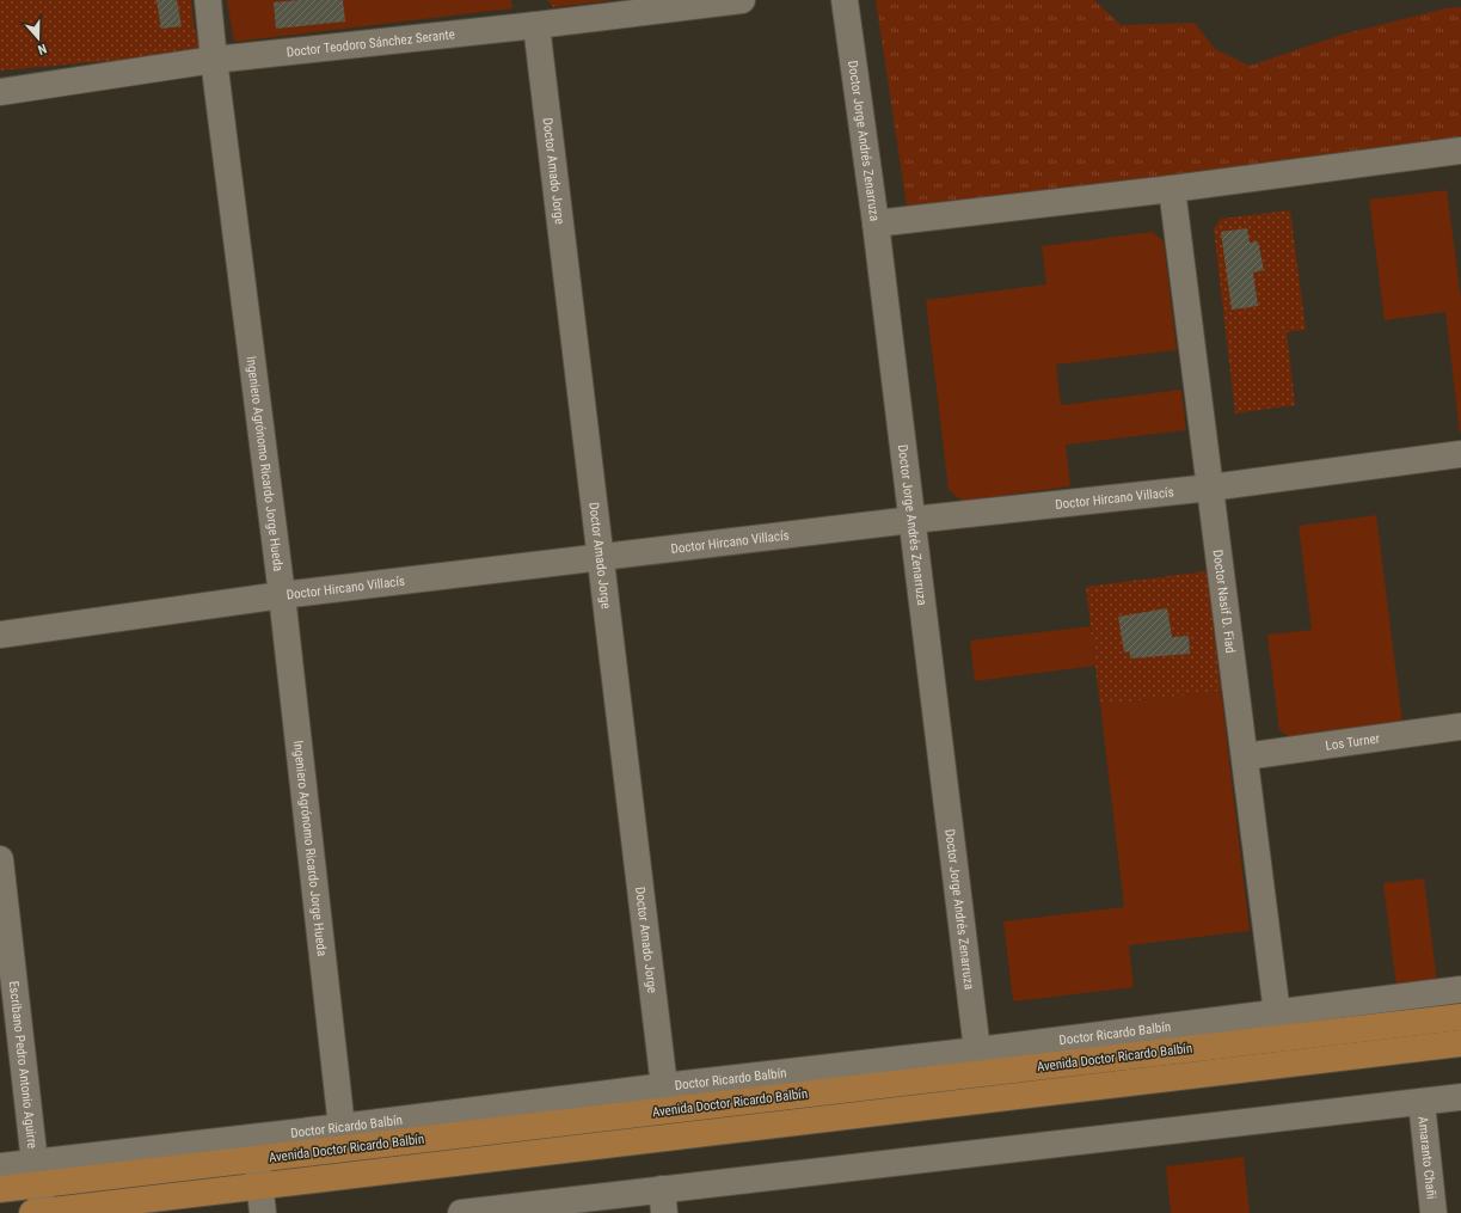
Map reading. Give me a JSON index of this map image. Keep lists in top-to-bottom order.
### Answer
{
  "streets": {
    "main road": ["Avenida Doctor Ricardo Balbín"],
    "street": [
      "Doctor Teodoro Sánchez Serante",
      "Doctor Jorge Andrés Zenarruza",
      "Doctor Amado Jorge",
      "Ingeniero Agrónomo Ricardo Jorge Hueda",
      "Doctor Hircano Villacís",
      "Doctor Nasif D. Fiad",
      "Los Turner",
      "Doctor Ricardo Balbín",
      "Escribano Pedro Antonio Aguirre",
      "Amaranto Chañi"
    ]
  },
  "crossings": [
    ["Doctor Teodoro Sánchez Serante", "Doctor Amado Jorge"],
    ["Doctor Teodoro Sánchez Serante", "Ingeniero Agrónomo Ricardo Jorge Hueda"],
    ["Doctor Jorge Andrés Zenarruza", "Doctor Hircano Villacís"],
    ["Doctor Jorge Andrés Zenarruza", "Doctor Ricardo Balbín"],
    ["Doctor Amado Jorge", "Doctor Hircano Villacís"],
    ["Doctor Amado Jorge", "Doctor Ricardo Balbín"],
    ["Ingeniero Agrónomo Ricardo Jorge Hueda", "Doctor Hircano Villacís"],
    ["Ingeniero Agrónomo Ricardo Jorge Hueda", "Doctor Ricardo Balbín"],
    ["Doctor Hircano Villacís", "Doctor Nasif D. Fiad"],
    ["Doctor Nasif D. Fiad", "Los Turner"],
    ["Doctor Nasif D. Fiad", "Doctor Ricardo Balbín"],
    ["Doctor Ricardo Balbín", "Avenida Doctor Ricardo Balbín"],
    ["Doctor Ricardo Balbín", "Escribano Pedro Antonio Aguirre"],
    ["Avenida Doctor Ricardo Balbín", "Escribano Pedro Antonio Aguirre"]
  ],
  "north": "bottom"
}
